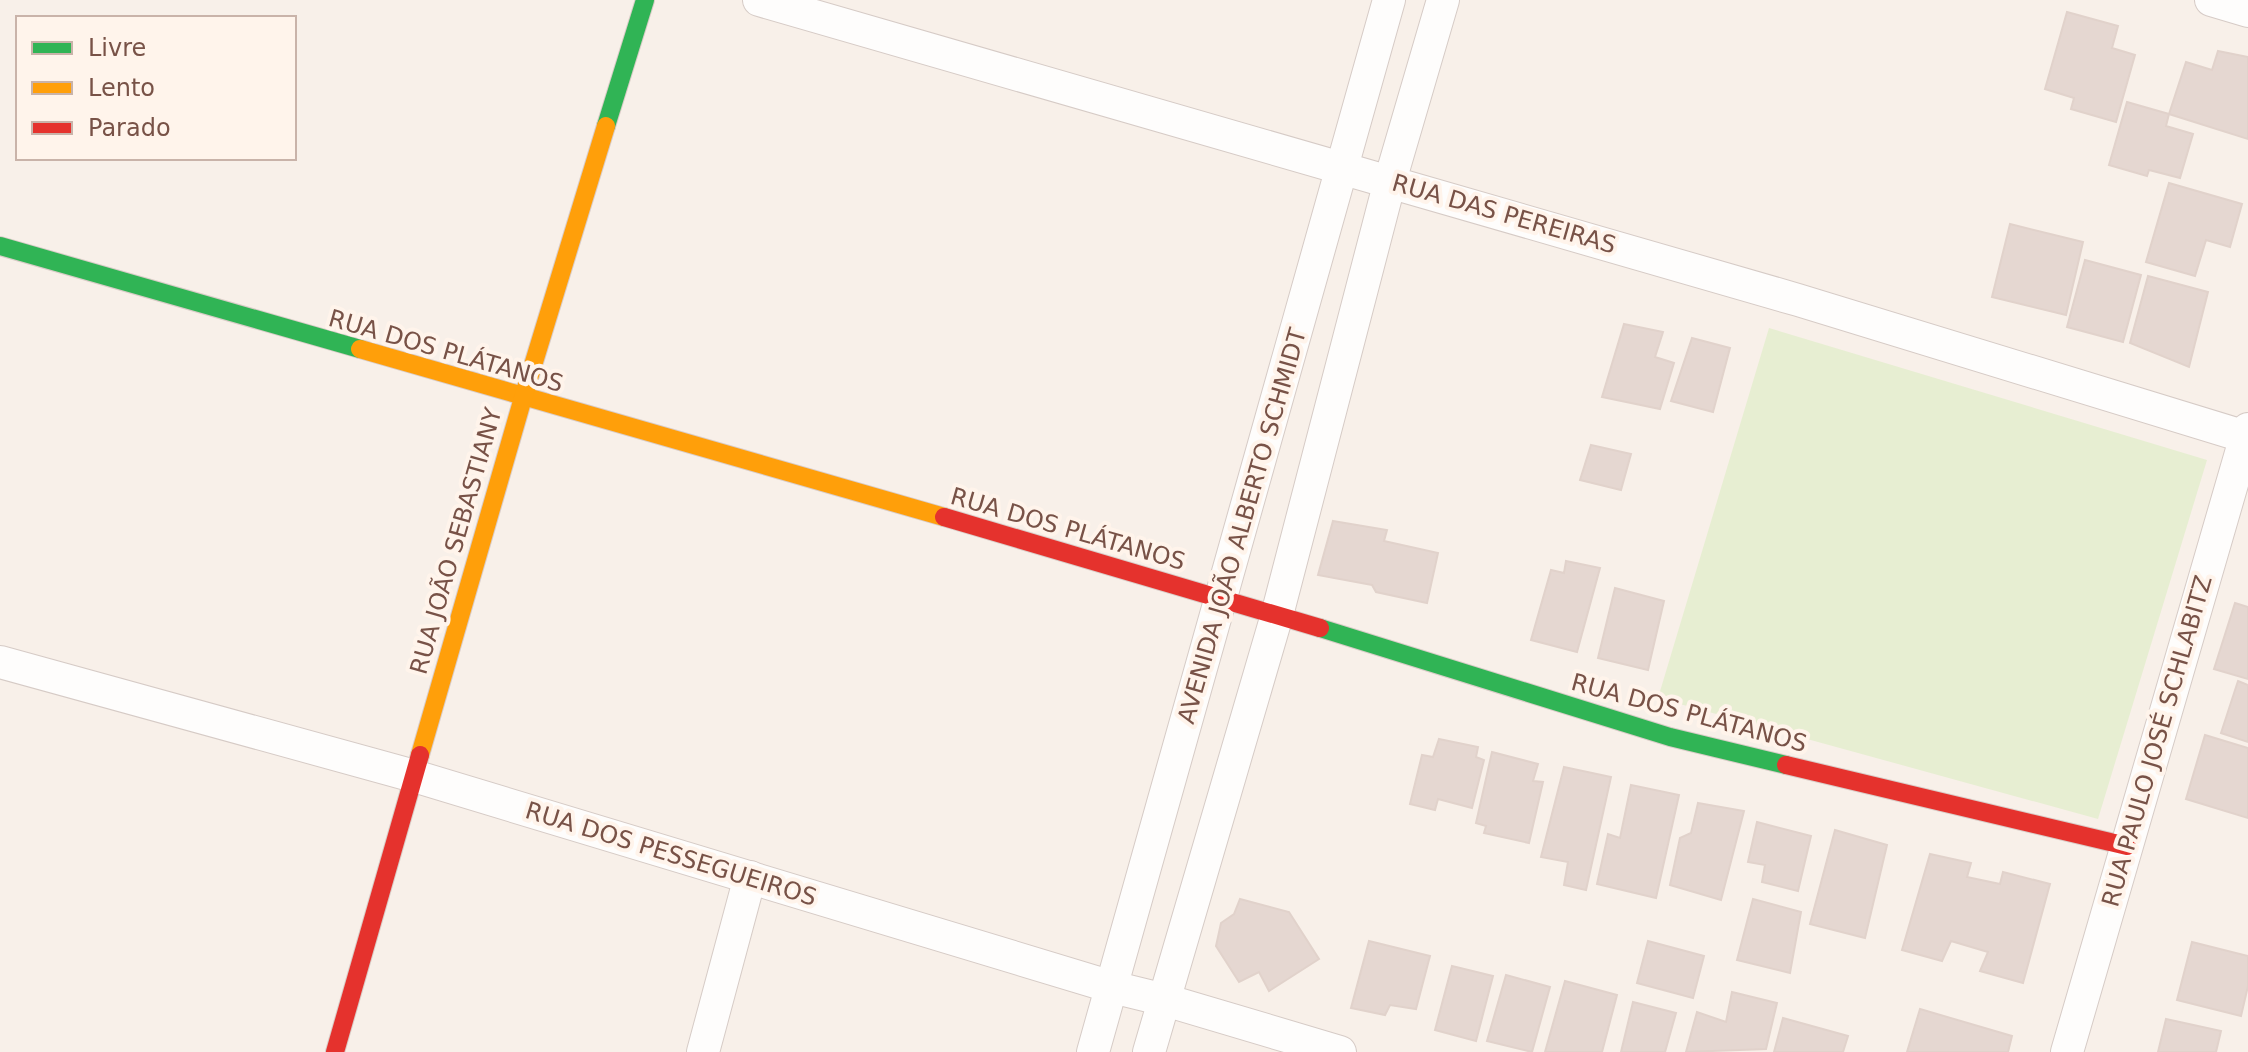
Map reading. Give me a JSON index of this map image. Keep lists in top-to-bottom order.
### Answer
{
  "streets": {
    "street": [
      "RUA DAS PEREIRAS",
      "RUA DOS PLÁTANOS",
      "AVENIDA JOÃO ALBERTO SCHMIDT",
      "RUA JOÃO SEBASTIANY",
      "RUA PAULO JOSÉ SCHLABITZ",
      "RUA DOS PESSEGUEIROS"
    ]
  },
  "crossings": [
    ["RUA DAS PEREIRAS", "AVENIDA JOÃO ALBERTO SCHMIDT"],
    ["RUA DAS PEREIRAS", "RUA PAULO JOSÉ SCHLABITZ"],
    ["RUA DOS PLÁTANOS", "AVENIDA JOÃO ALBERTO SCHMIDT"],
    ["RUA DOS PLÁTANOS", "RUA JOÃO SEBASTIANY"],
    ["RUA DOS PLÁTANOS", "RUA PAULO JOSÉ SCHLABITZ"],
    ["AVENIDA JOÃO ALBERTO SCHMIDT", "RUA DOS PESSEGUEIROS"],
    ["RUA JOÃO SEBASTIANY", "RUA DOS PESSEGUEIROS"]
  ],
  "legend": ["Livre", "Lento", "Parado"]
}
